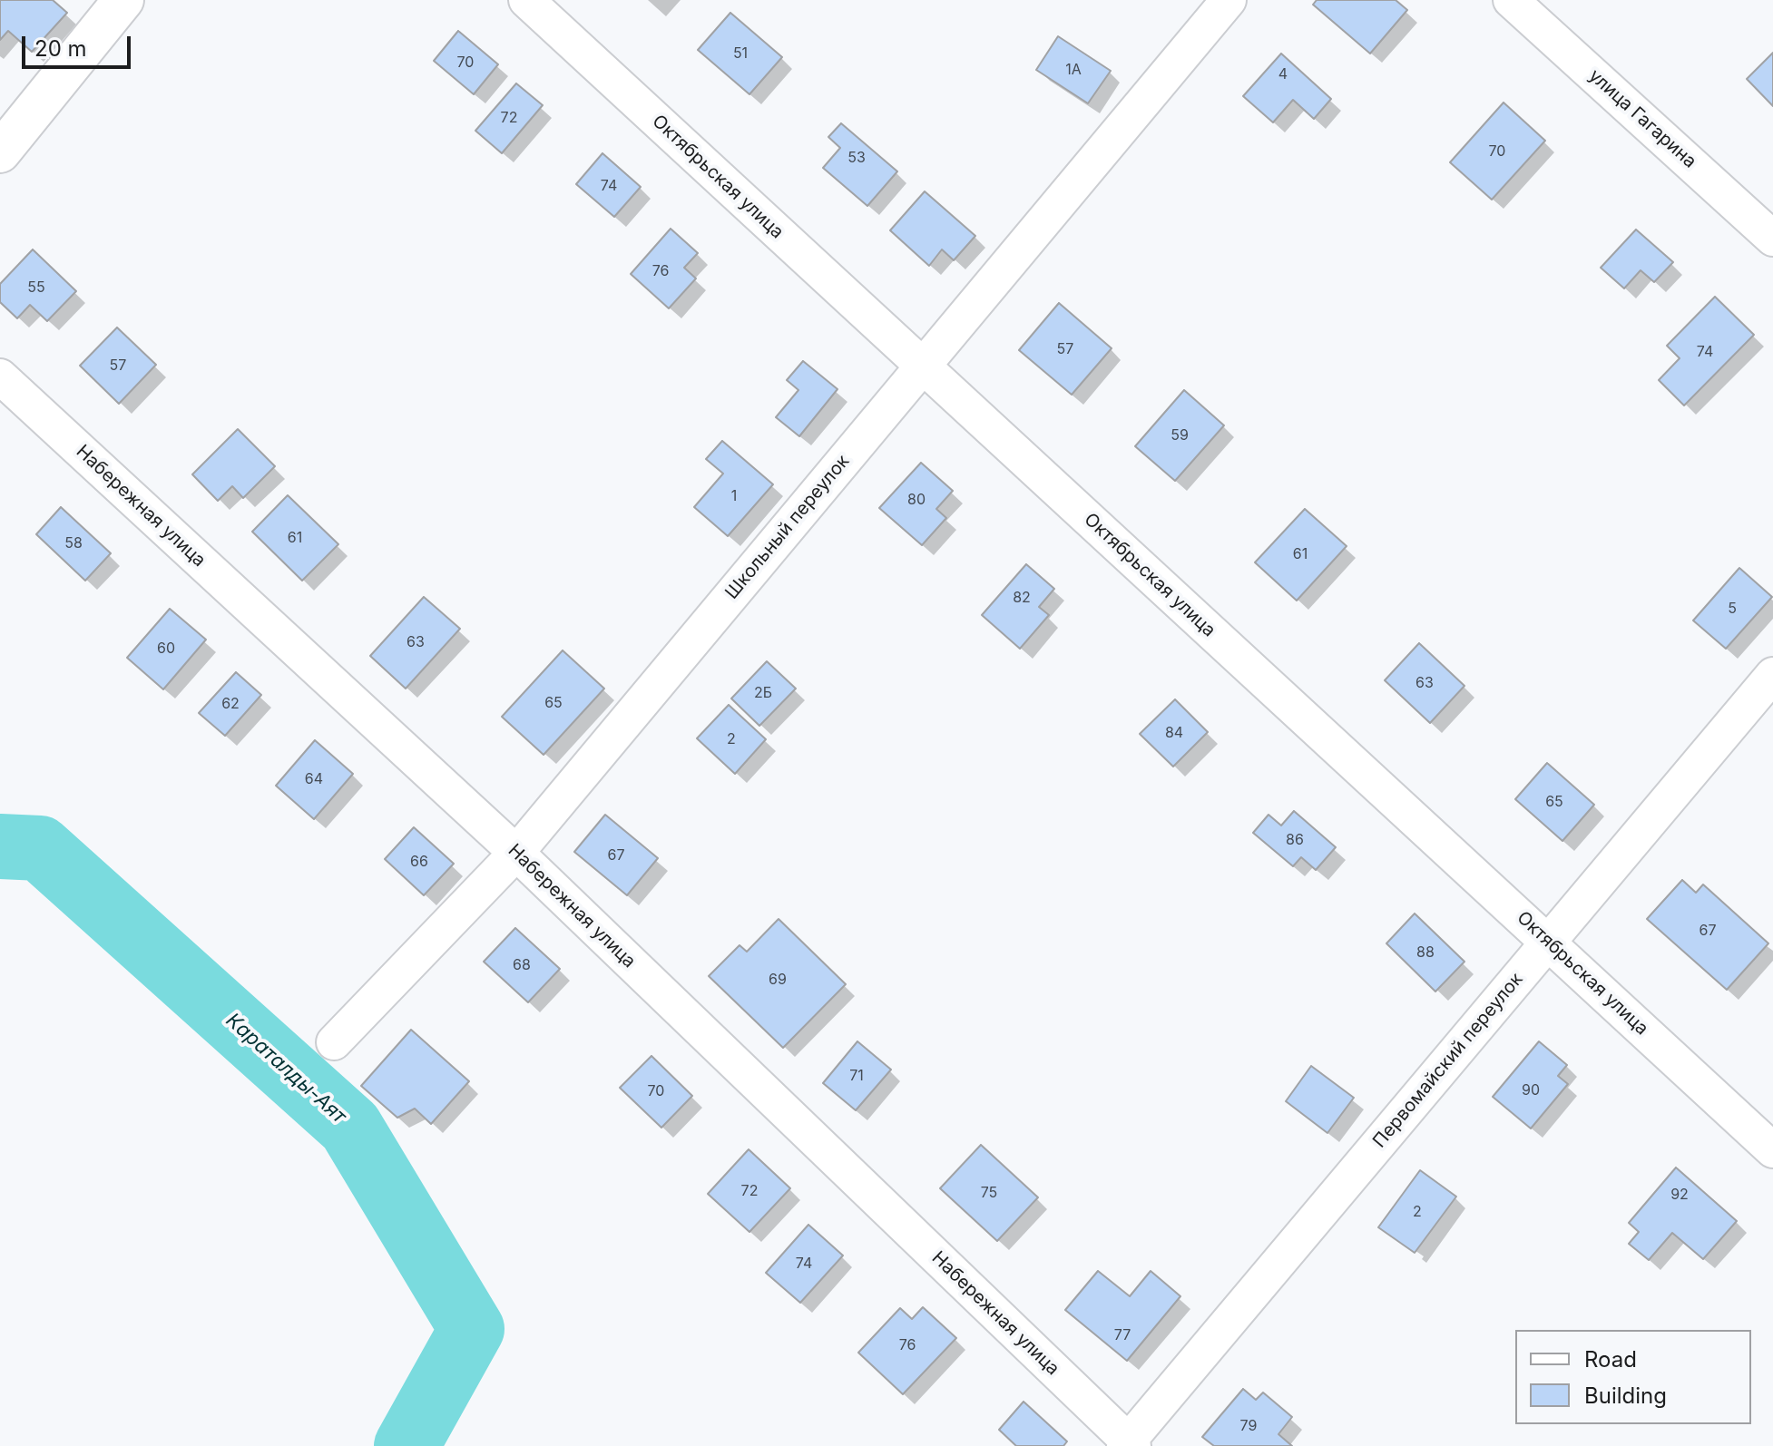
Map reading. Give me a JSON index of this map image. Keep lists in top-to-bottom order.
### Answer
{
  "streets": {
    "street": [
      "улица Гагарина",
      "Октябрьская улица",
      "Набережная улица",
      "Школьный переулок",
      "Первомайский переулок"
    ]
  },
  "crossings": [
    ["Октябрьская улица", "Школьный переулок"],
    ["Октябрьская улица", "Первомайский переулок"],
    ["Набережная улица", "Школьный переулок"],
    ["Набережная улица", "Первомайский переулок"]
  ],
  "water": ["Караталды-Аят"],
  "house_numbers": [
    "51",
    "70",
    "1А",
    "4",
    "72",
    "70",
    "53",
    "74",
    "76",
    "55",
    "57",
    "74",
    "57",
    "59",
    "1",
    "80",
    "61",
    "58",
    "61",
    "82",
    "5",
    "63",
    "60",
    "63",
    "2Б",
    "65",
    "62",
    "84",
    "2",
    "64",
    "65",
    "86",
    "67",
    "66",
    "67",
    "88",
    "68",
    "69",
    "71",
    "90",
    "70",
    "72",
    "75",
    "92",
    "2",
    "74",
    "77",
    "76",
    "79"
  ],
  "legend": ["Road", "Building"],
  "scale_bar": "20 m"
}
